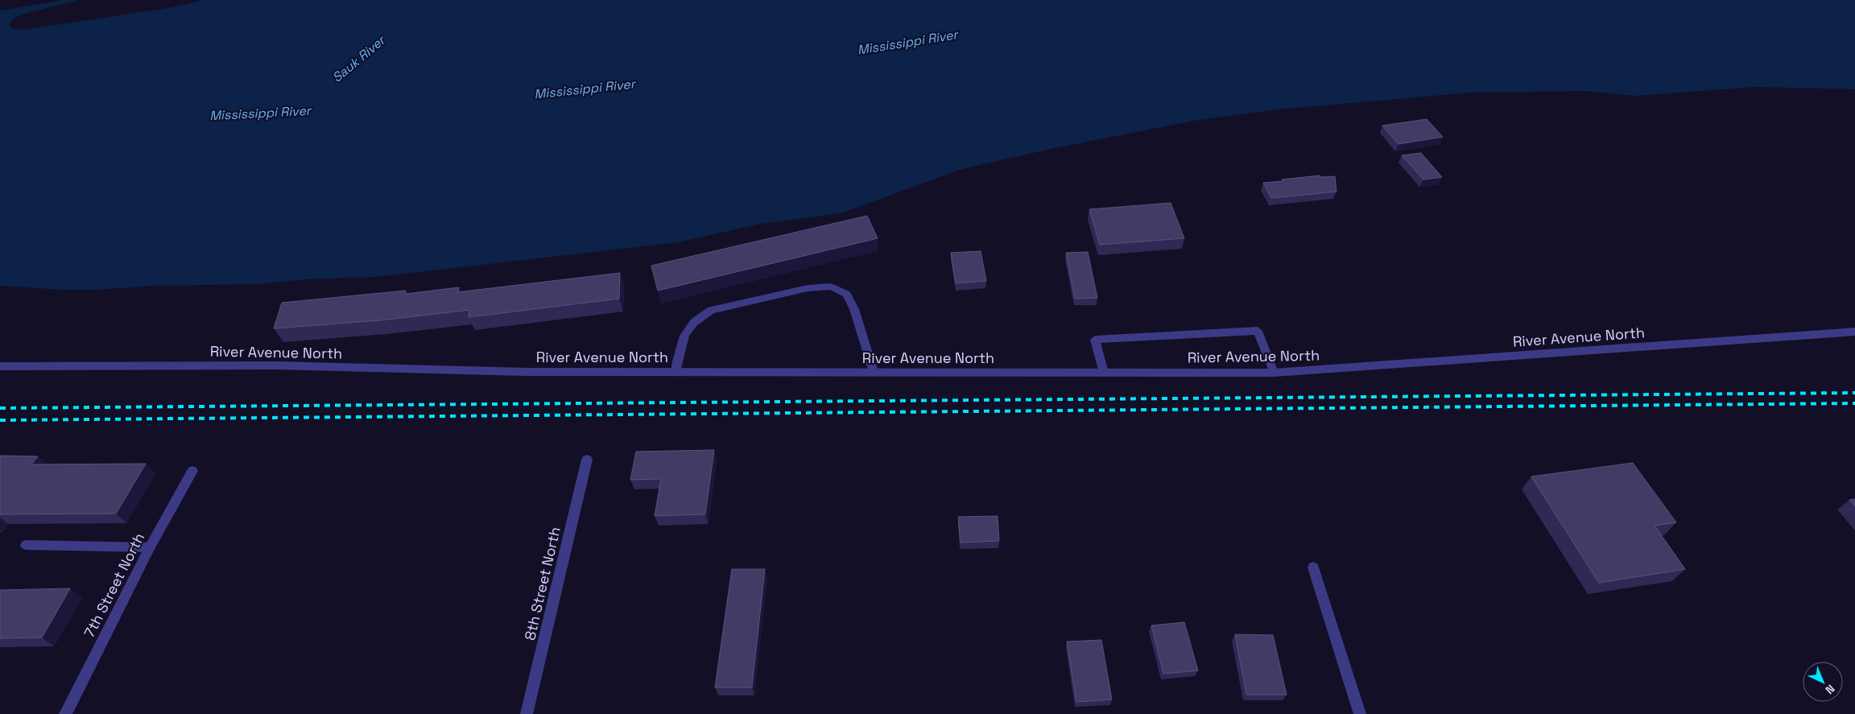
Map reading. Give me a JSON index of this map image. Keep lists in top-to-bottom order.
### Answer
{
  "streets": {
    "street": ["River Avenue North", "8th Street North", "7th Street North"]
  },
  "water": ["Mississippi River", "Sauk River"],
  "north": "bottom right"
}
